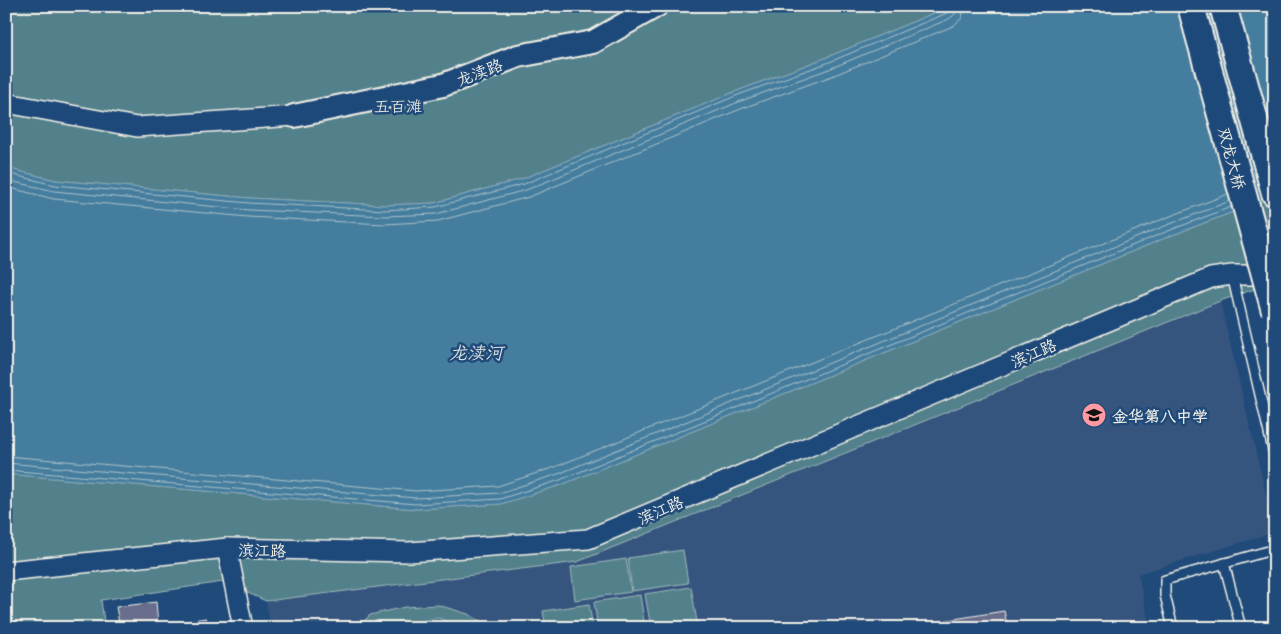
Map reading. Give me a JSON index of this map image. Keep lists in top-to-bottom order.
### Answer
{
  "streets": {
    "main road": ["双龙大桥"],
    "street": ["龙渎路", "滨江路"]
  },
  "water": ["龙渎河"],
  "parks": ["五百滩"],
  "places": {
    "school or university": ["金华第八中学"]
  }
}
